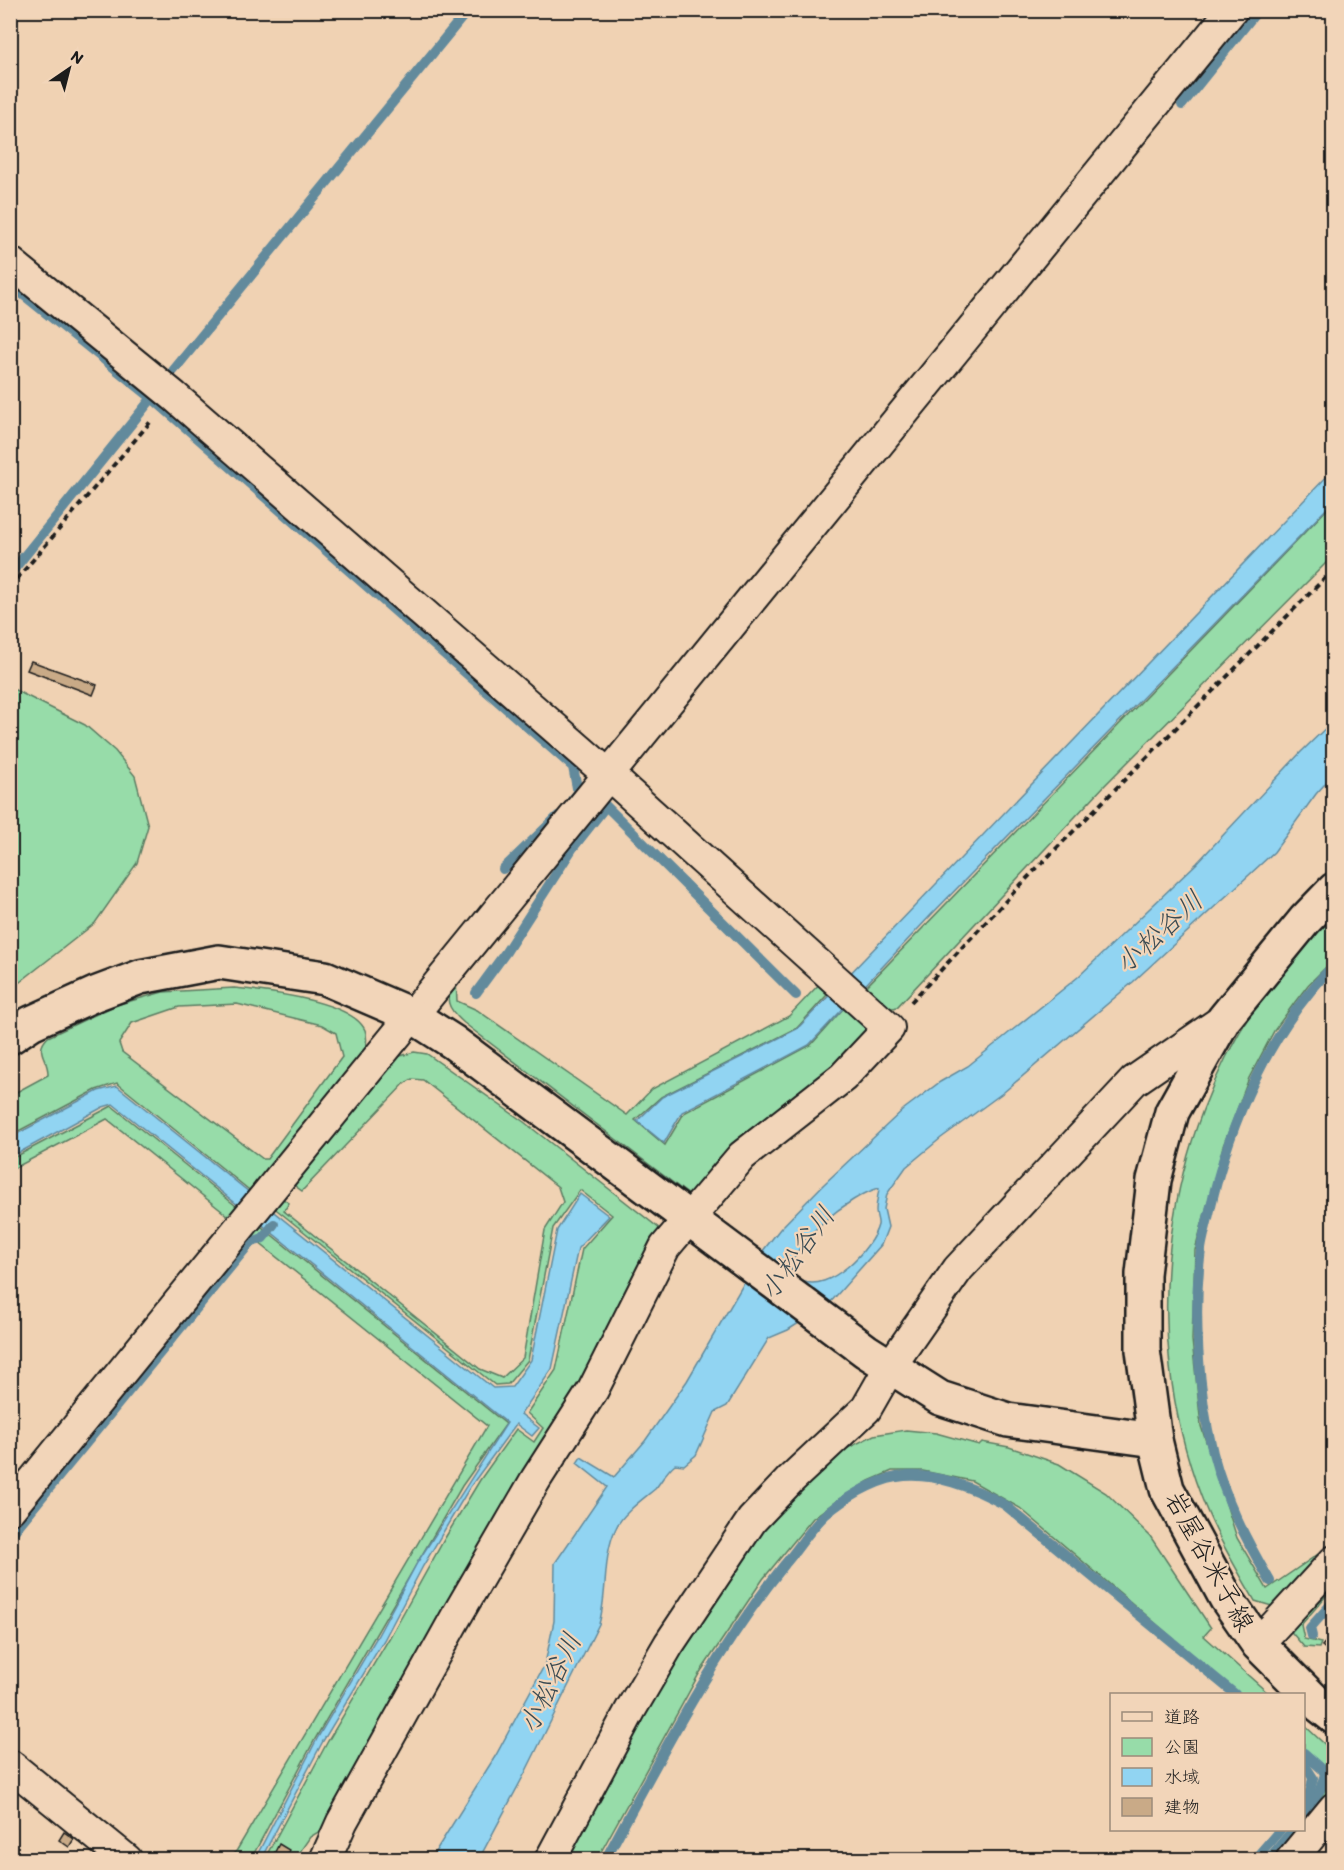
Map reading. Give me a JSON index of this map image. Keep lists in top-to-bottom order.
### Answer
{
  "streets": {
    "street": ["岩屋谷米子線"]
  },
  "water": ["小松谷川"],
  "legend": [
    "道路",
    "公園",
    "水域",
    "建物"
  ],
  "north": "top right"
}
